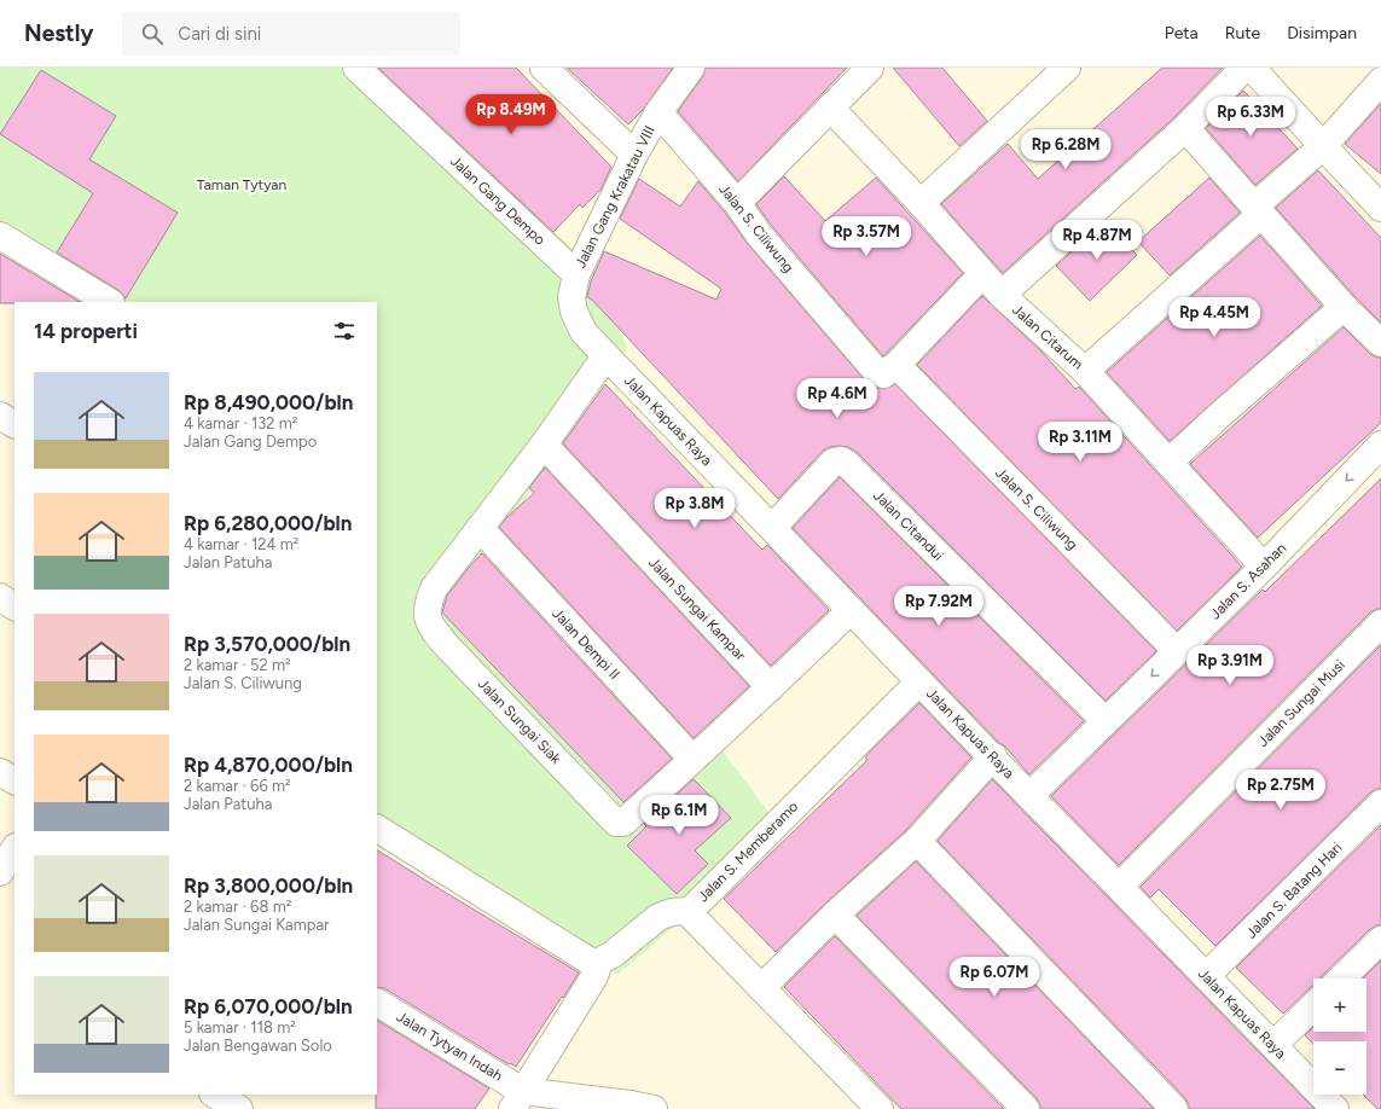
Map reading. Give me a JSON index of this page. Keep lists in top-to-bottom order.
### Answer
{
  "streets": {
    "street": [
      "Jalan Gang Krakatau VIII",
      "Jalan Gang Dempo",
      "Jalan S. Ciliwung",
      "Jalan Citarum",
      "Jalan Kapuas Raya",
      "Jalan Citandui",
      "Jalan S. Asahan",
      "Jalan Sungai Kampar",
      "Jalan Dempi II",
      "Jalan Sungai Musi",
      "Jalan Sungai Siak",
      "Jalan S. Memberamo",
      "Jalan S. Batang Hari",
      "Jalan Tytyan Indah"
    ]
  },
  "crossings": [
    ["Jalan Gang Krakatau VIII", "Jalan Gang Dempo"],
    ["Jalan Gang Krakatau VIII", "Jalan S. Ciliwung"],
    ["Jalan Gang Krakatau VIII", "Jalan Kapuas Raya"],
    ["Jalan Gang Krakatau VIII", "Jalan Sungai Siak"],
    ["Jalan S. Ciliwung", "Jalan Citarum"],
    ["Jalan S. Ciliwung", "Jalan S. Asahan"],
    ["Jalan Citarum", "Jalan S. Asahan"],
    ["Jalan Kapuas Raya", "Jalan Citandui"],
    ["Jalan Kapuas Raya", "Jalan S. Asahan"],
    ["Jalan Kapuas Raya", "Jalan Sungai Musi"],
    ["Jalan Kapuas Raya", "Jalan Sungai Siak"],
    ["Jalan Kapuas Raya", "Jalan S. Memberamo"],
    ["Jalan Kapuas Raya", "Jalan S. Batang Hari"],
    ["Jalan Citandui", "Jalan S. Asahan"],
    ["Jalan Sungai Kampar", "Jalan Sungai Siak"],
    ["Jalan Dempi II", "Jalan Sungai Siak"]
  ],
  "parks": ["Taman Tytyan"],
  "page": {
    "header": "Nestly",
    "search": "Cari di sini",
    "nav": ["Peta", "Rute", "Disimpan"],
    "price": [
      "Rp 8.49M",
      "Rp 6.33M",
      "Rp 6.28M",
      "Rp 3.57M",
      "Rp 4.87M",
      "Rp 4.45M",
      "Rp 4.6M",
      "Rp 3.11M",
      "Rp 3.8M",
      "Rp 7.92M",
      "Rp 3.91M",
      "Rp 2.75M",
      "Rp 6.1M",
      "Rp 6.07M"
    ],
    "heading": "14 properti",
    "list": [
      {
        "name": "Rp 8,490,000/bln",
        "note": "4 kamar · 132 m² · Jalan Gang Dempo"
      },
      {
        "name": "Rp 6,280,000/bln",
        "note": "4 kamar · 124 m² · Jalan Patuha"
      },
      {
        "name": "Rp 3,570,000/bln",
        "note": "2 kamar · 52 m² · Jalan S. Ciliwung"
      },
      {
        "name": "Rp 4,870,000/bln",
        "note": "2 kamar · 66 m² · Jalan Patuha"
      },
      {
        "name": "Rp 3,800,000/bln",
        "note": "2 kamar · 68 m² · Jalan Sungai Kampar"
      },
      {
        "name": "Rp 6,070,000/bln",
        "note": "5 kamar · 118 m² · Jalan Bengawan Solo"
      }
    ],
    "map_buttons": ["+", "−"]
  }
}
